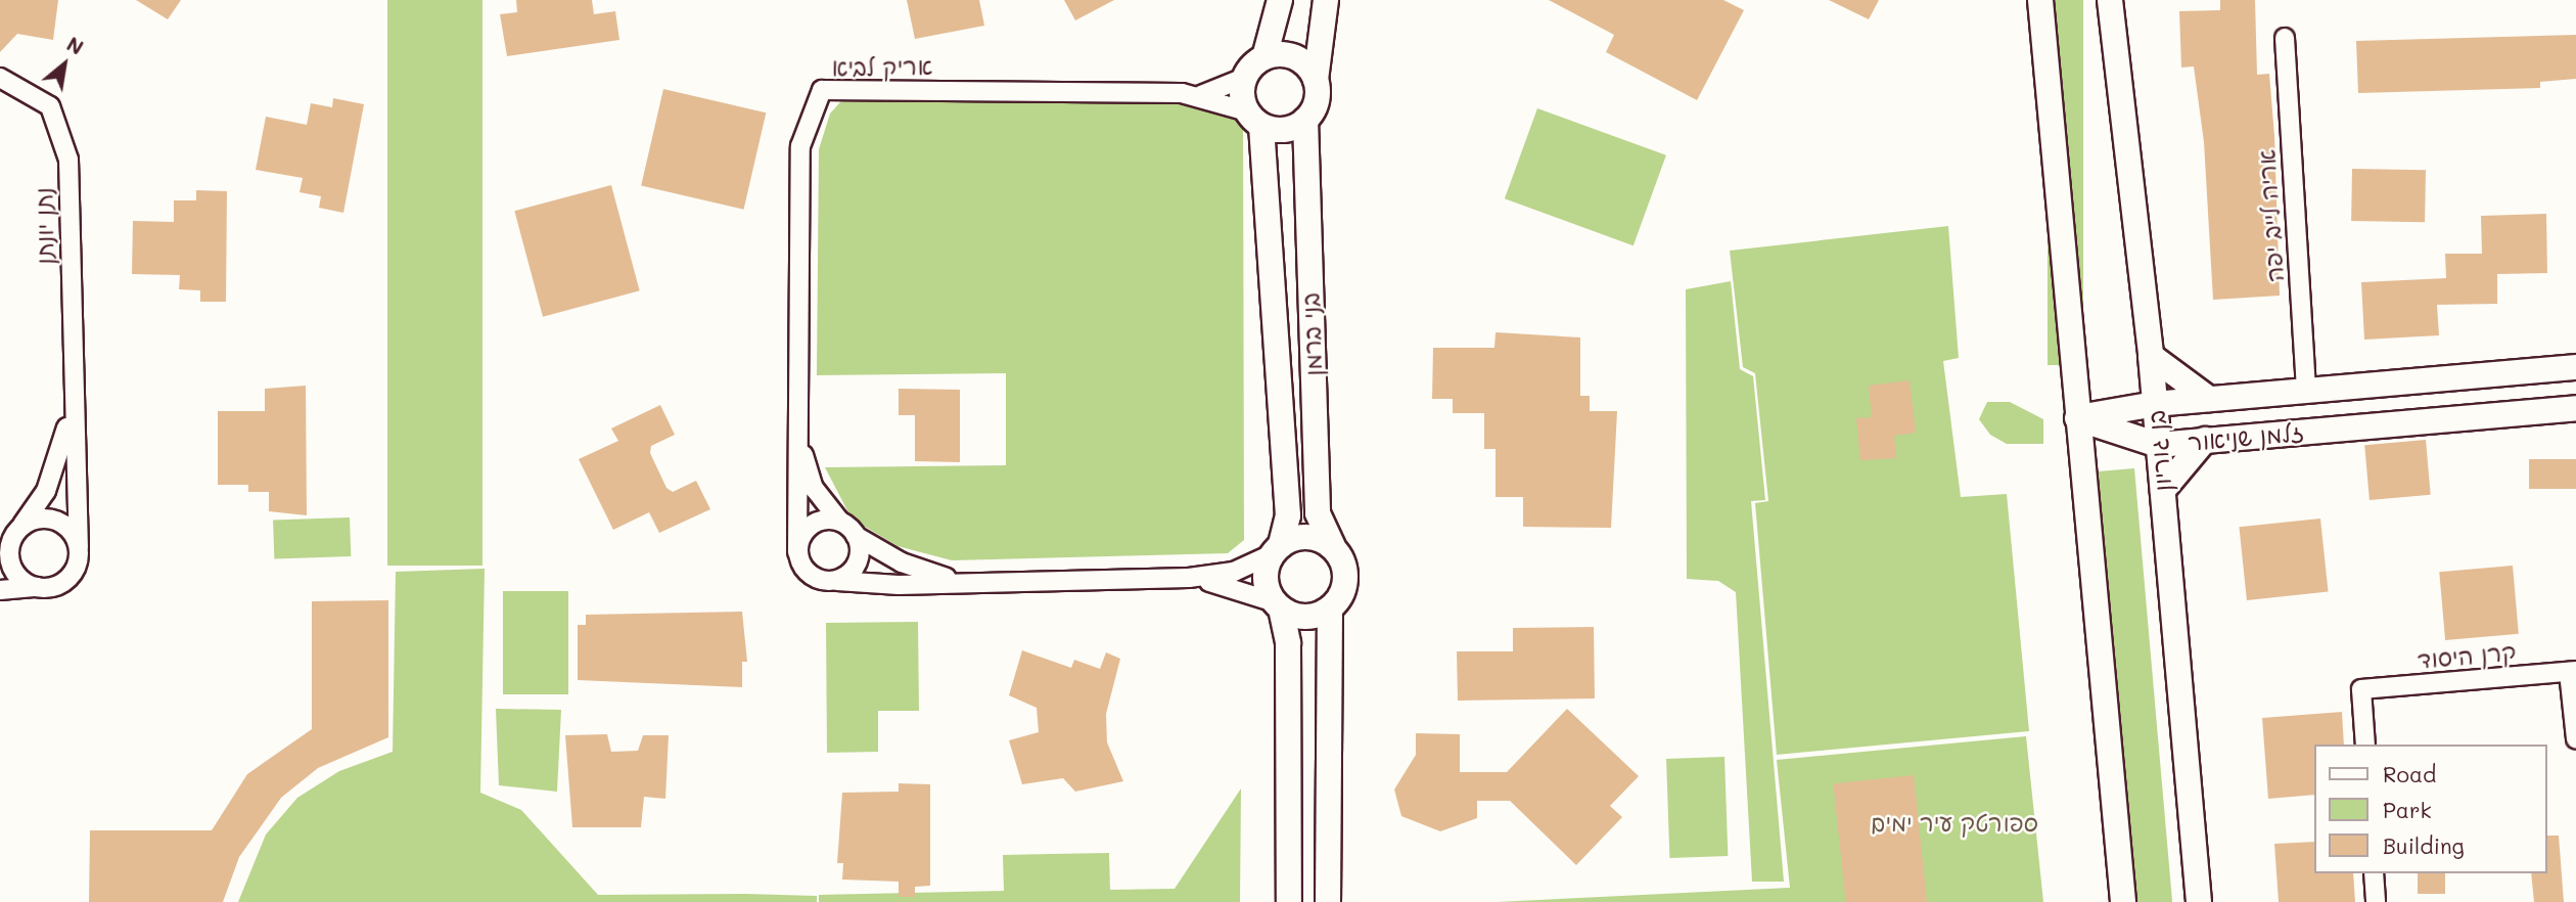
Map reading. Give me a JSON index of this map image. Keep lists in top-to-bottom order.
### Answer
{
  "streets": {
    "street": [
      "אריק לביא",
      "אריה לייב יפה",
      "נתן יונתן",
      "בני ברמן",
      "זלמן שניאור",
      "בן גוריון",
      "קרן היסוד"
    ]
  },
  "crossings": [
    ["אריק לביא", "בני ברמן"],
    ["אריה לייב יפה", "זלמן שניאור"],
    ["זלמן שניאור", "בן גוריון"]
  ],
  "parks": ["ספורטק עיר ימים"],
  "legend": ["Road", "Park", "Building"],
  "north": "top right"
}
